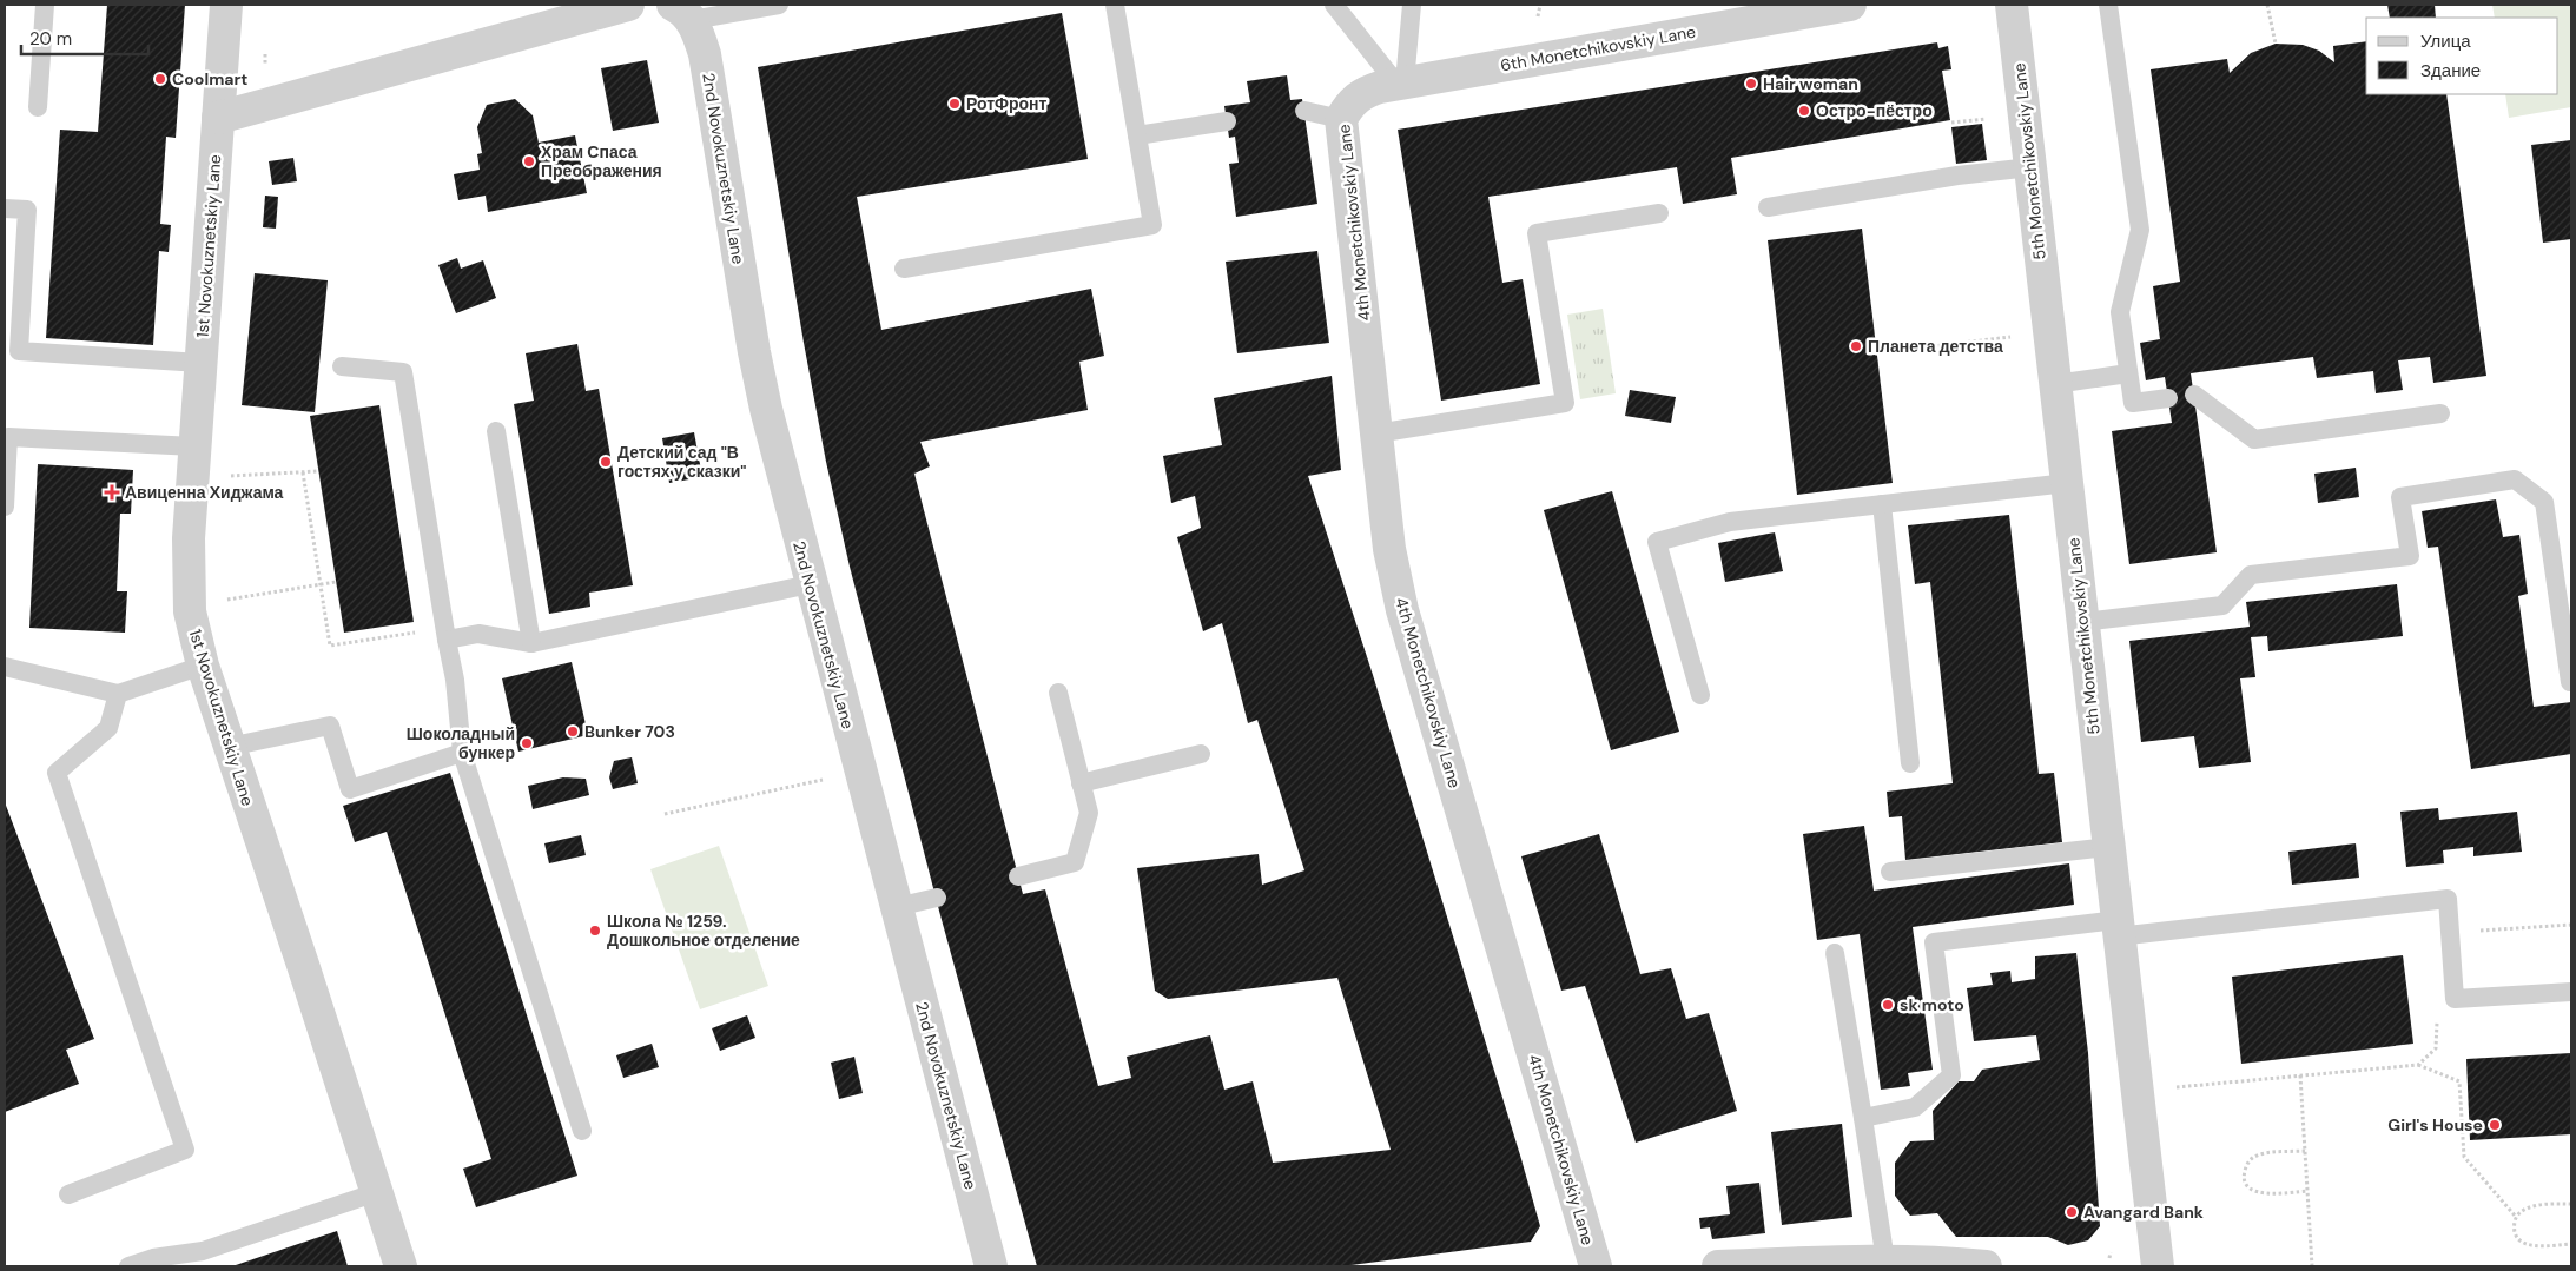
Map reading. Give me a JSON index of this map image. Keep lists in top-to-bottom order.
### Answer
{
  "streets": {
    "street": [
      "6th Monetchikovskiy Lane",
      "5th Monetchikovskiy Lane",
      "2nd Novokuznetskiy Lane",
      "4th Monetchikovskiy Lane",
      "1st Novokuznetskiy Lane"
    ]
  },
  "crossings": [
    ["6th Monetchikovskiy Lane", "4th Monetchikovskiy Lane"]
  ],
  "places": {
    "other": [
      "Coolmart",
      "Hair woman",
      "РотФронт",
      "Остро-пёстро",
      "Храм Спаса Преображения",
      "Планета детства",
      "Детский сад \"В гостях у сказки\"",
      "Bunker 703",
      "Шоколадный бункер",
      "Школа № 1259. Дошкольное отделение",
      "sk moto",
      "Girl's House",
      "Avangard Bank"
    ],
    "health": ["Авиценна Хиджама"]
  },
  "legend": ["Улица", "Здание"],
  "scale_bar": "20 m"
}
